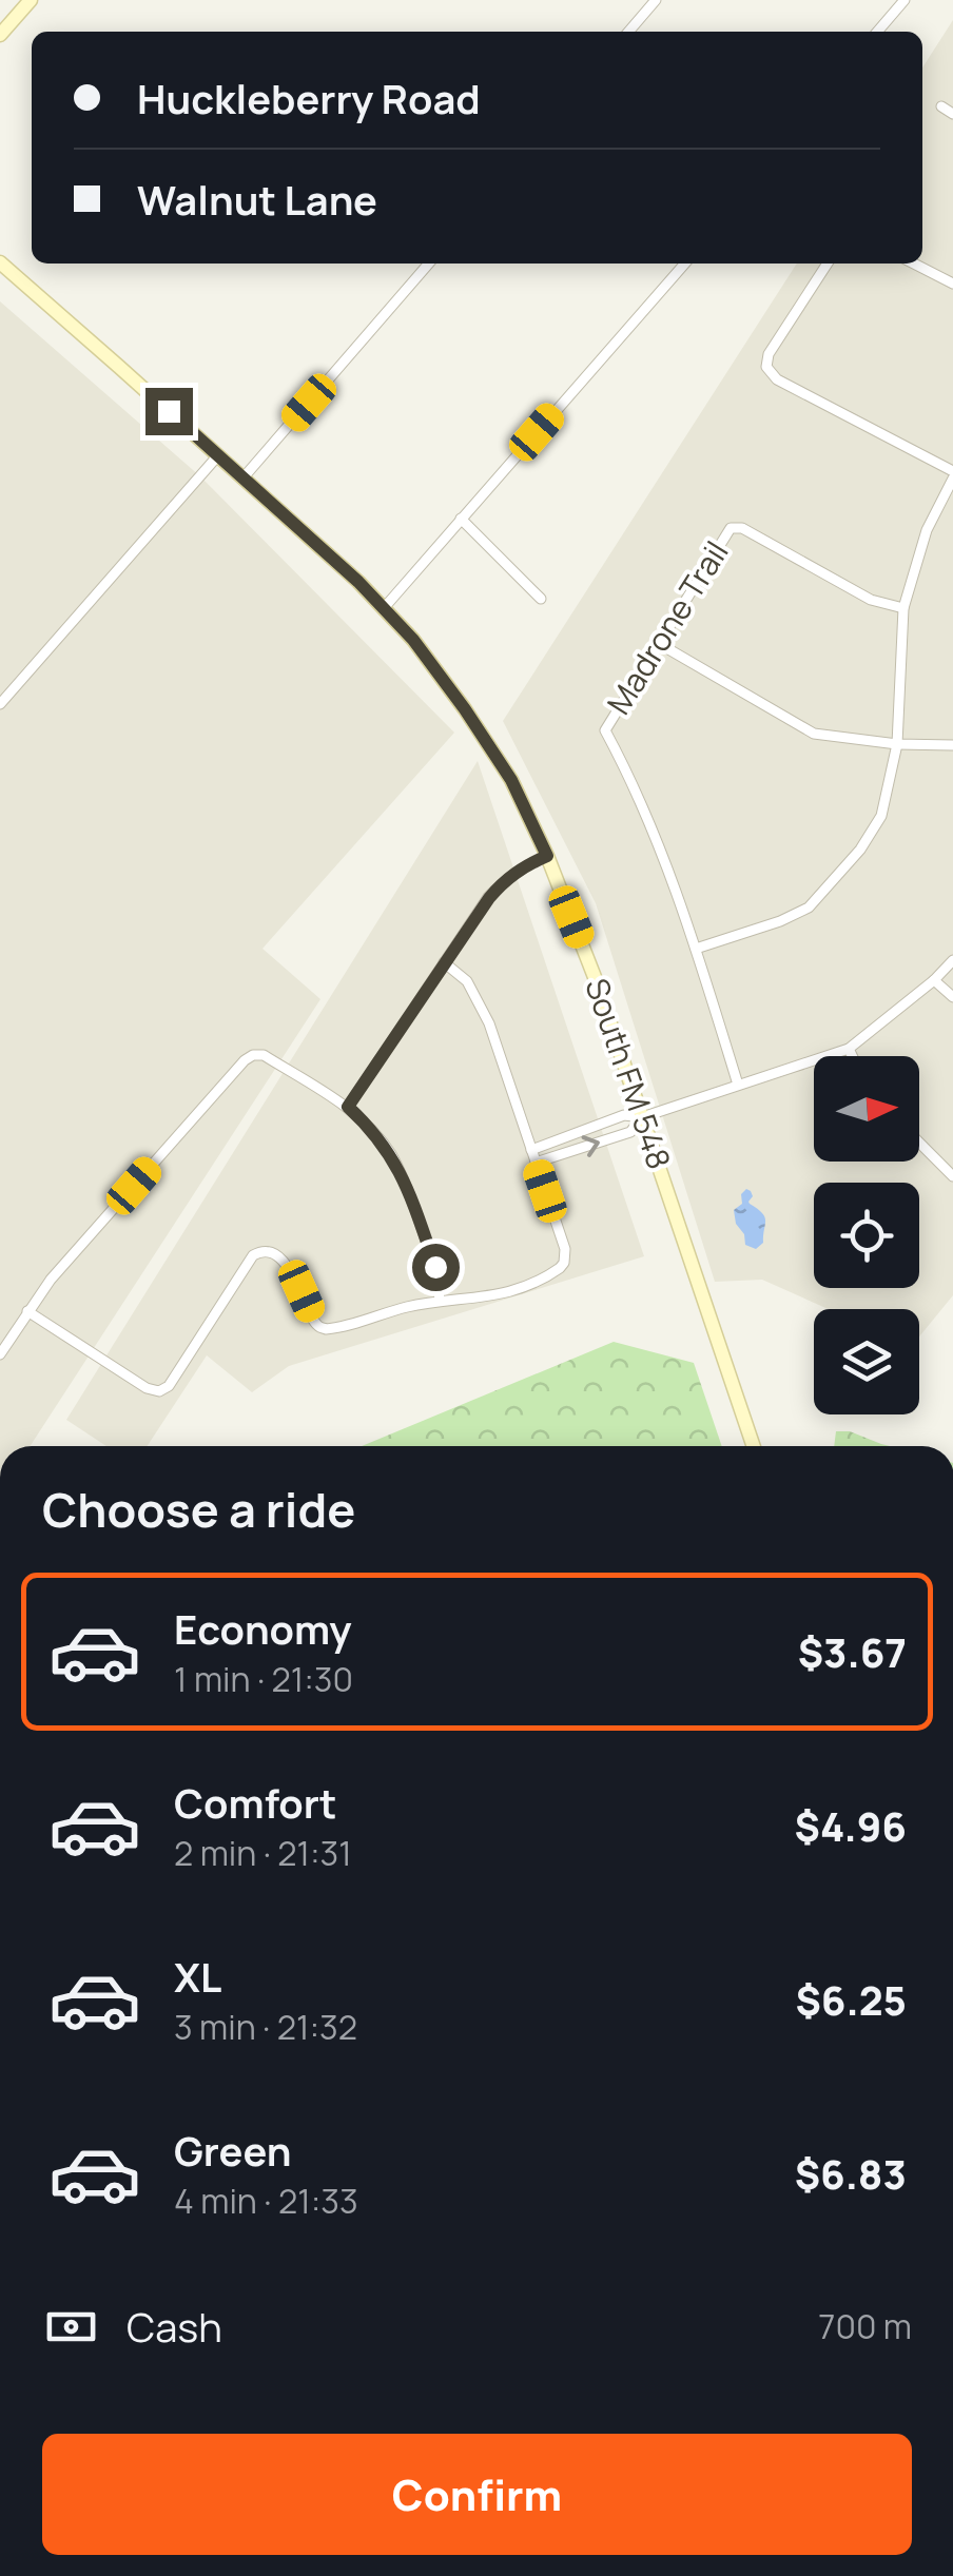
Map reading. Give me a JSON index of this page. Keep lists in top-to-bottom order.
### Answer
{
  "streets": {
    "main road": ["South FM 548"],
    "street": ["Madrone Trail"]
  },
  "north": "right",
  "page": {
    "banner": ["Huckleberry Road", "Walnut Lane"],
    "heading": "Choose a ride",
    "list": [
      {
        "name": "Economy",
        "note": "1 min · 21:30",
        "value": "$3.67"
      },
      {
        "name": "Comfort",
        "note": "2 min · 21:31",
        "value": "$4.96"
      },
      {
        "name": "XL",
        "note": "3 min · 21:32",
        "value": "$6.25"
      },
      {
        "name": "Green",
        "note": "4 min · 21:33",
        "value": "$6.83"
      }
    ],
    "pay": ["Cash", "700 m"],
    "buttons": "Confirm"
  }
}
